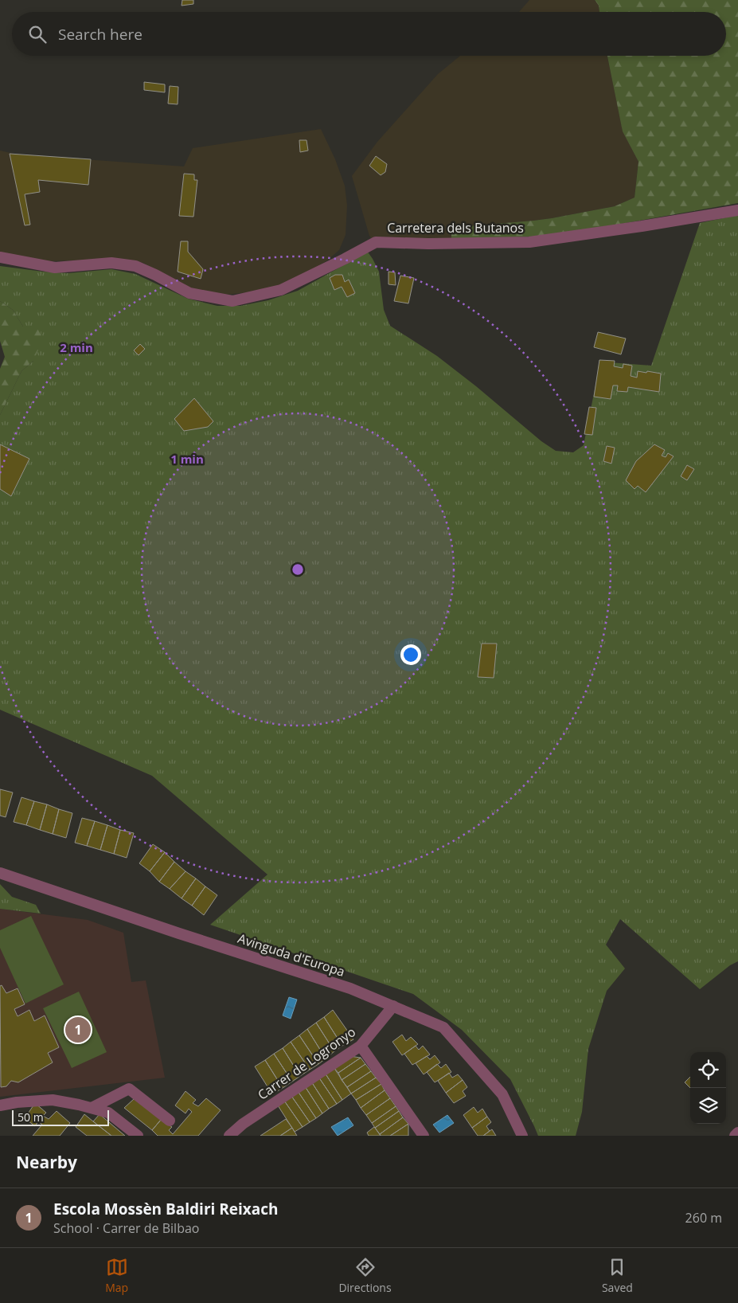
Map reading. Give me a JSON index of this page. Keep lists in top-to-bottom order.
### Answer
{
  "streets": {
    "street": ["Carretera dels Butanos", "Avinguda d'Europa", "Carrer de Logronyo"]
  },
  "crossings": [
    ["Avinguda d'Europa", "Carrer de Logronyo"]
  ],
  "scale_bar": "50 m",
  "page": {
    "search": "Search here",
    "pins": "1",
    "scale": "50 m",
    "heading": "Nearby",
    "list": [
      {
        "mark": "1",
        "name": "Escola Mossèn Baldiri Reixach",
        "note": "School · Carrer de Bilbao",
        "value": "260 m"
      }
    ],
    "nav": ["Map", "Directions", "Saved"]
  },
  "rings": ["2 min", "1 min"]
}
